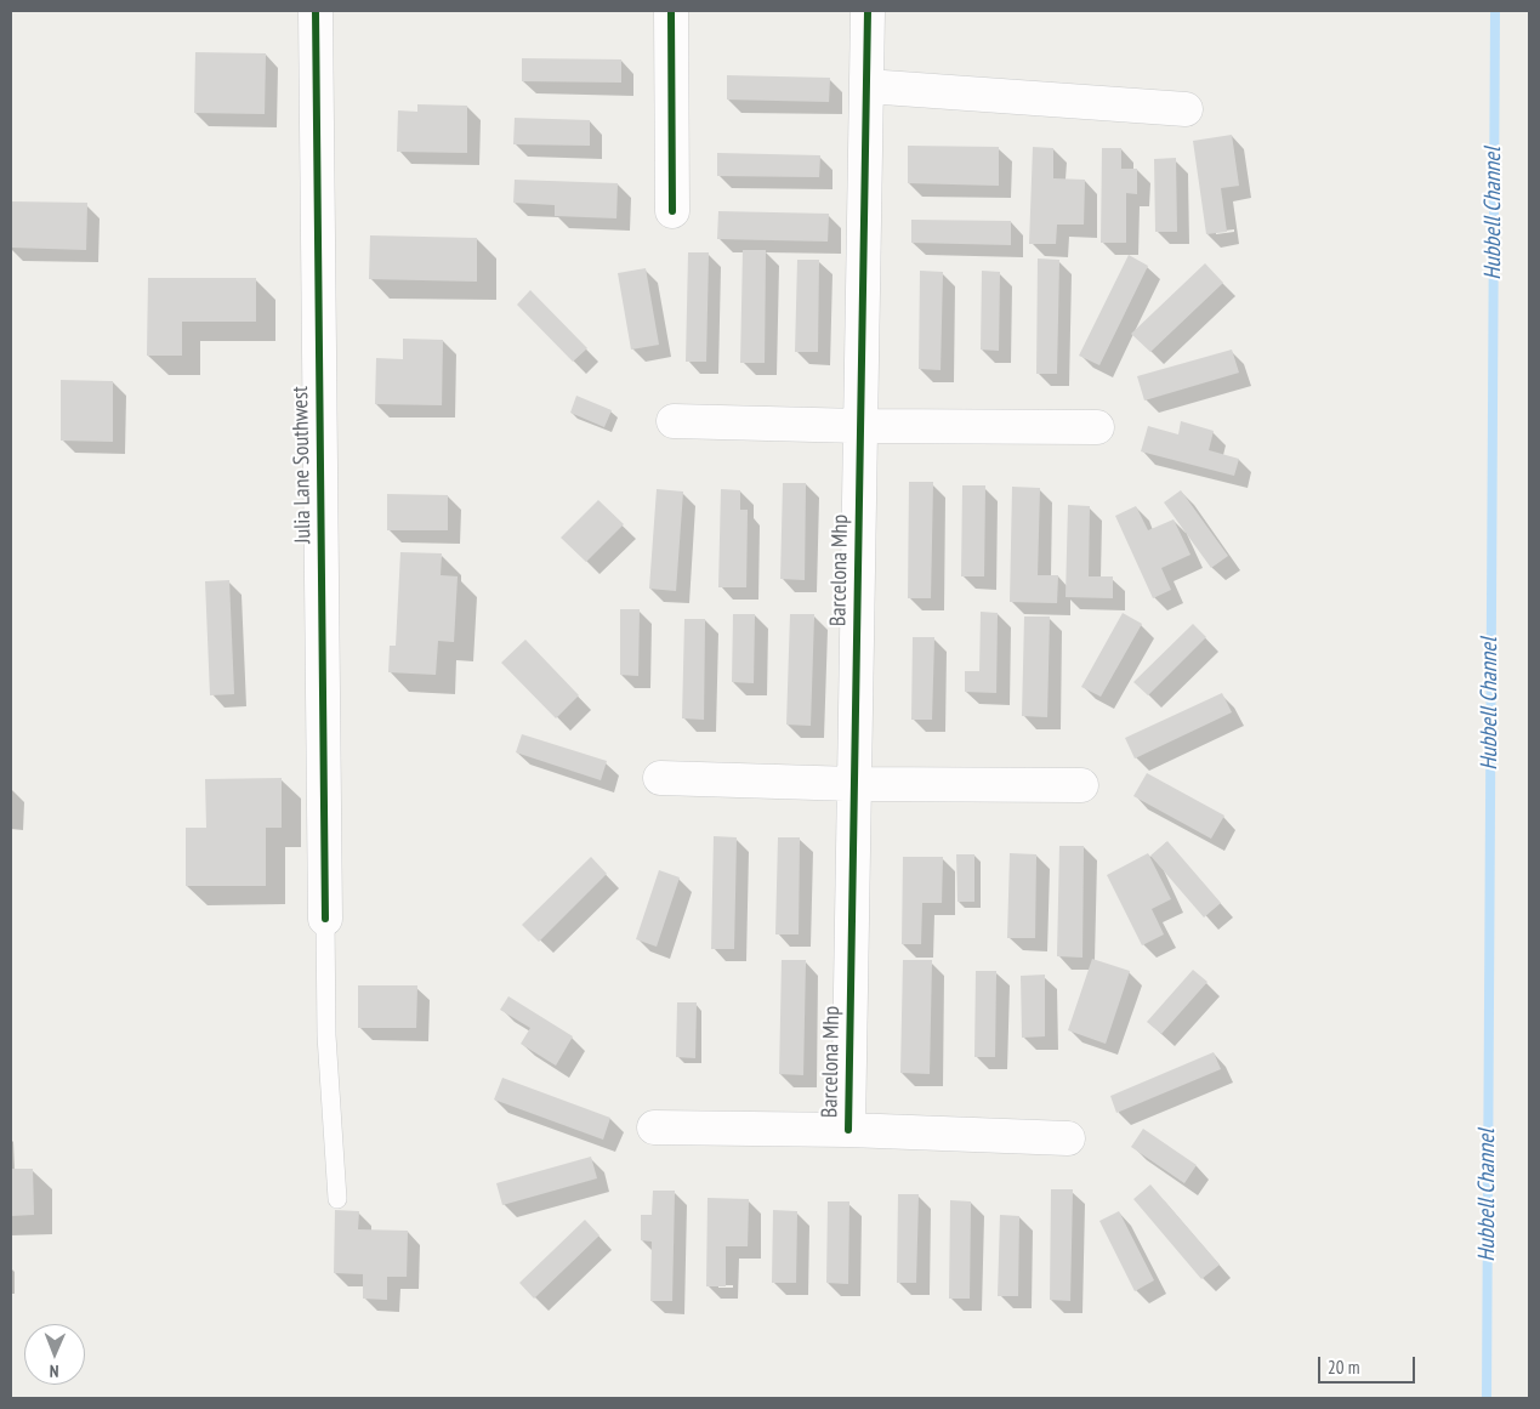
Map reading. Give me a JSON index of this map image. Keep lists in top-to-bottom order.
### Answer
{
  "streets": {
    "street": ["Julia Lane Southwest", "Barcelona Mhp"]
  },
  "water": ["Hubbell Channel"],
  "scale_bar": "20 m",
  "north": "bottom"
}
